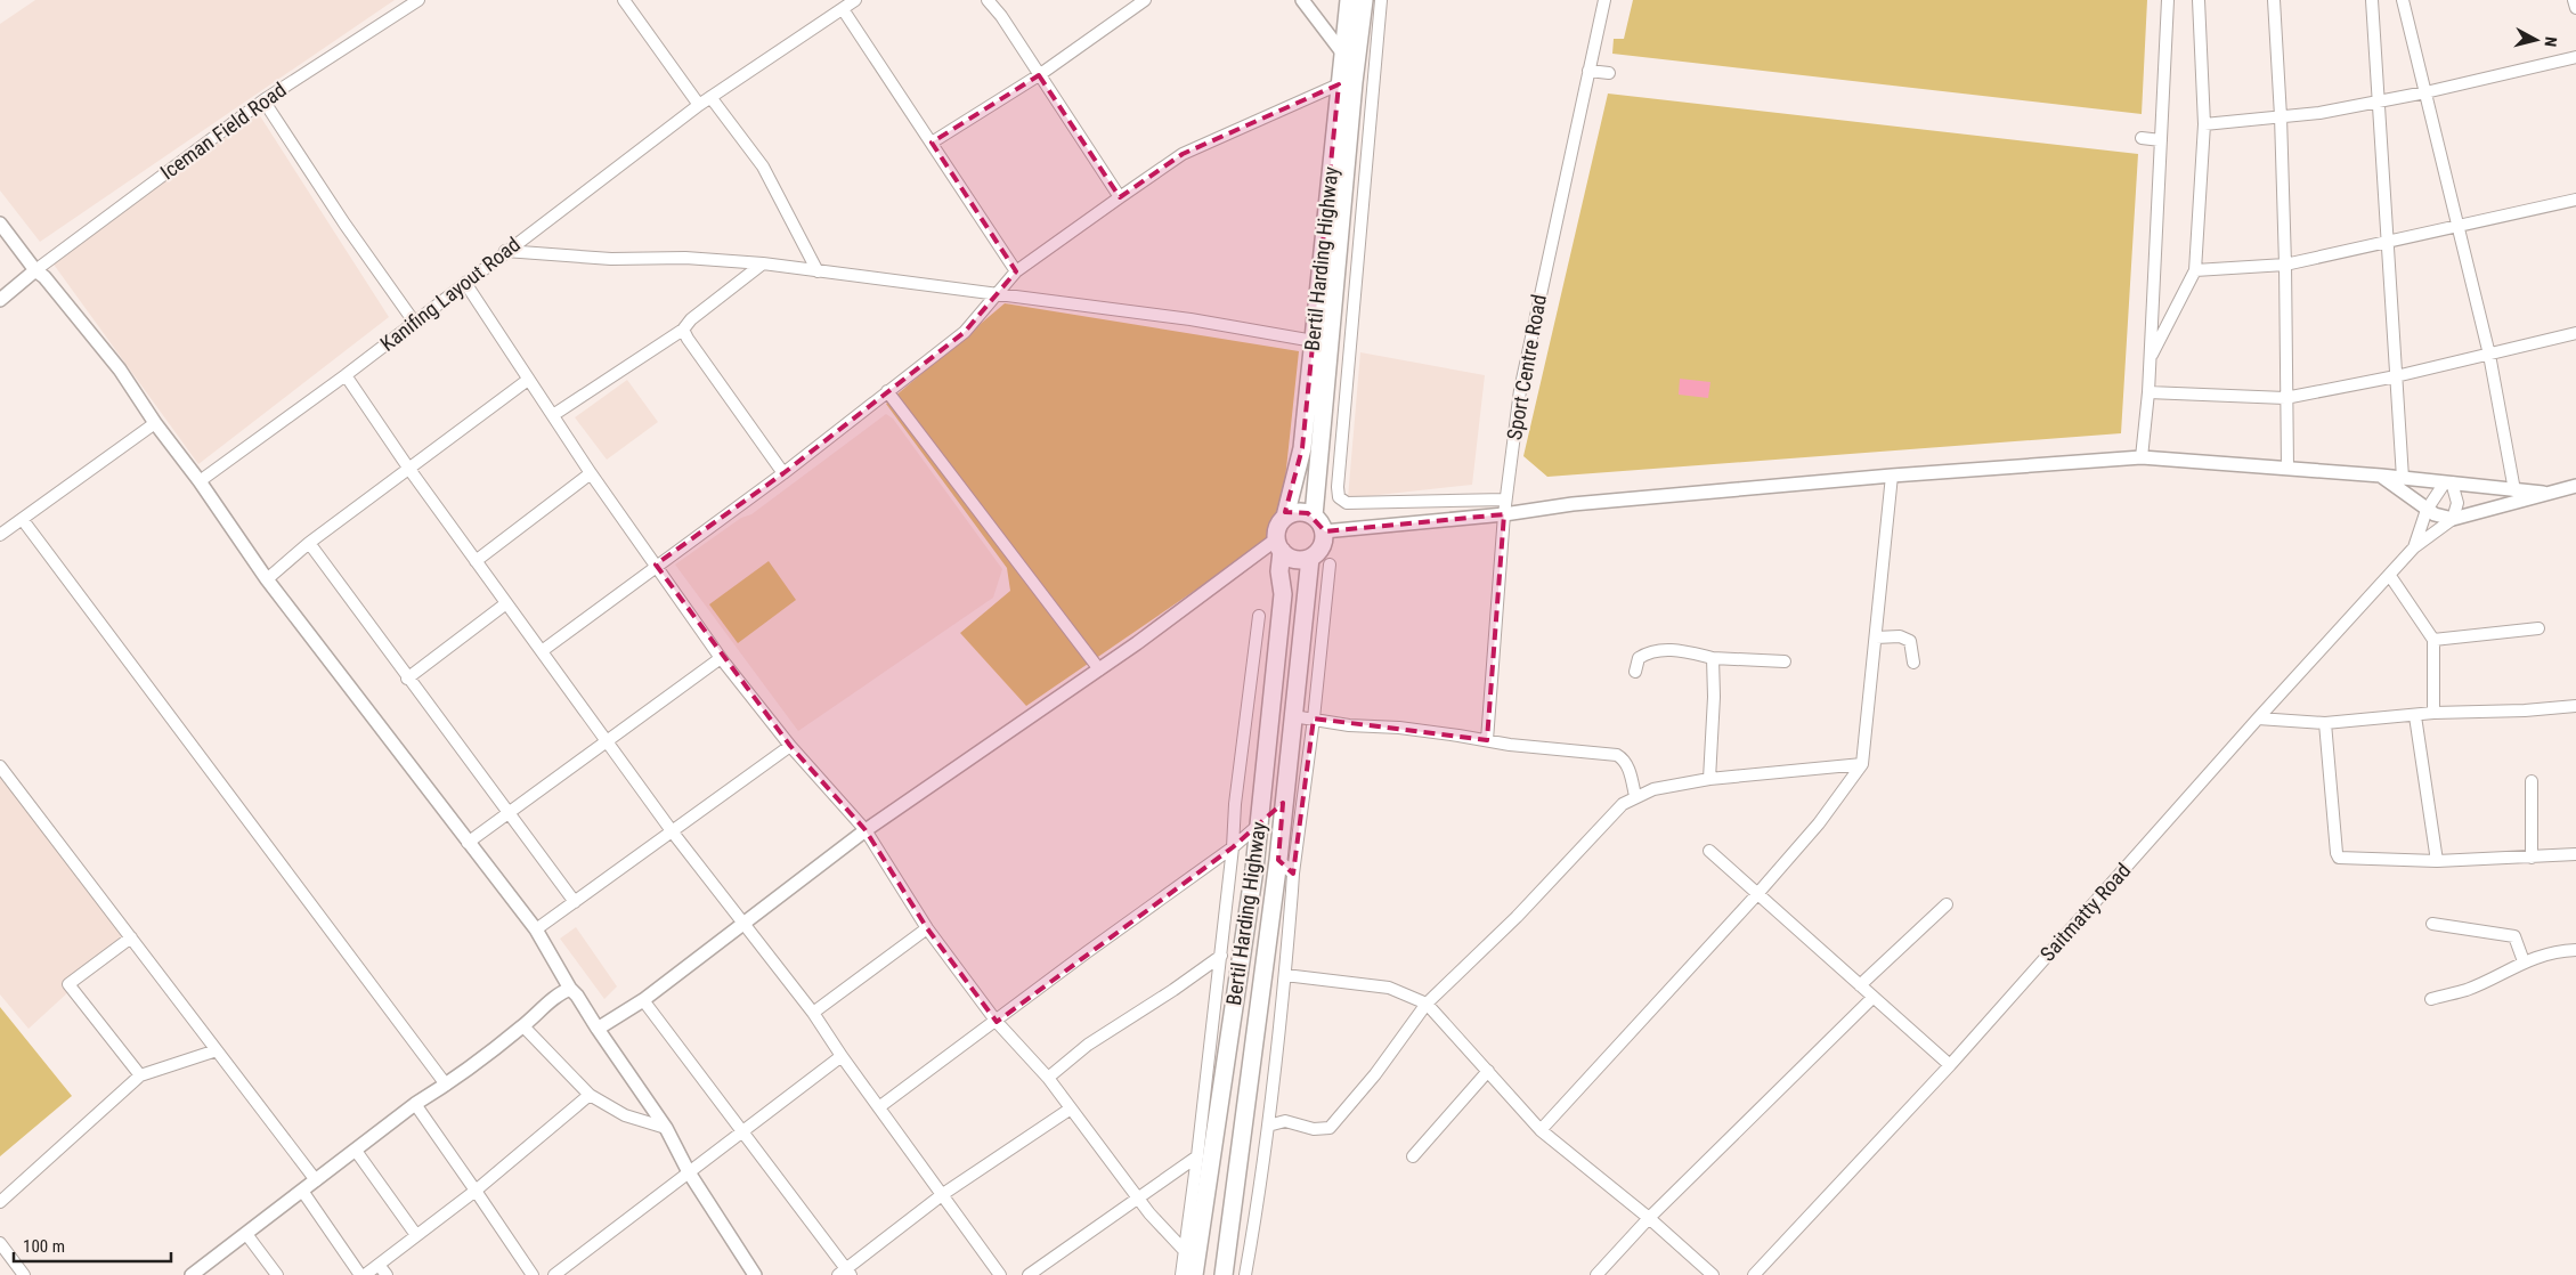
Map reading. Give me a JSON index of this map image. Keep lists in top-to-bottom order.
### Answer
{
  "streets": {
    "main road": ["Bertil Harding Highway"],
    "street": [
      "Iceman Field Road",
      "Kanifing Layout Road",
      "Sport Centre Road",
      "Saitmatty Road"
    ]
  },
  "scale_bar": "100 m",
  "north": "right"
}
